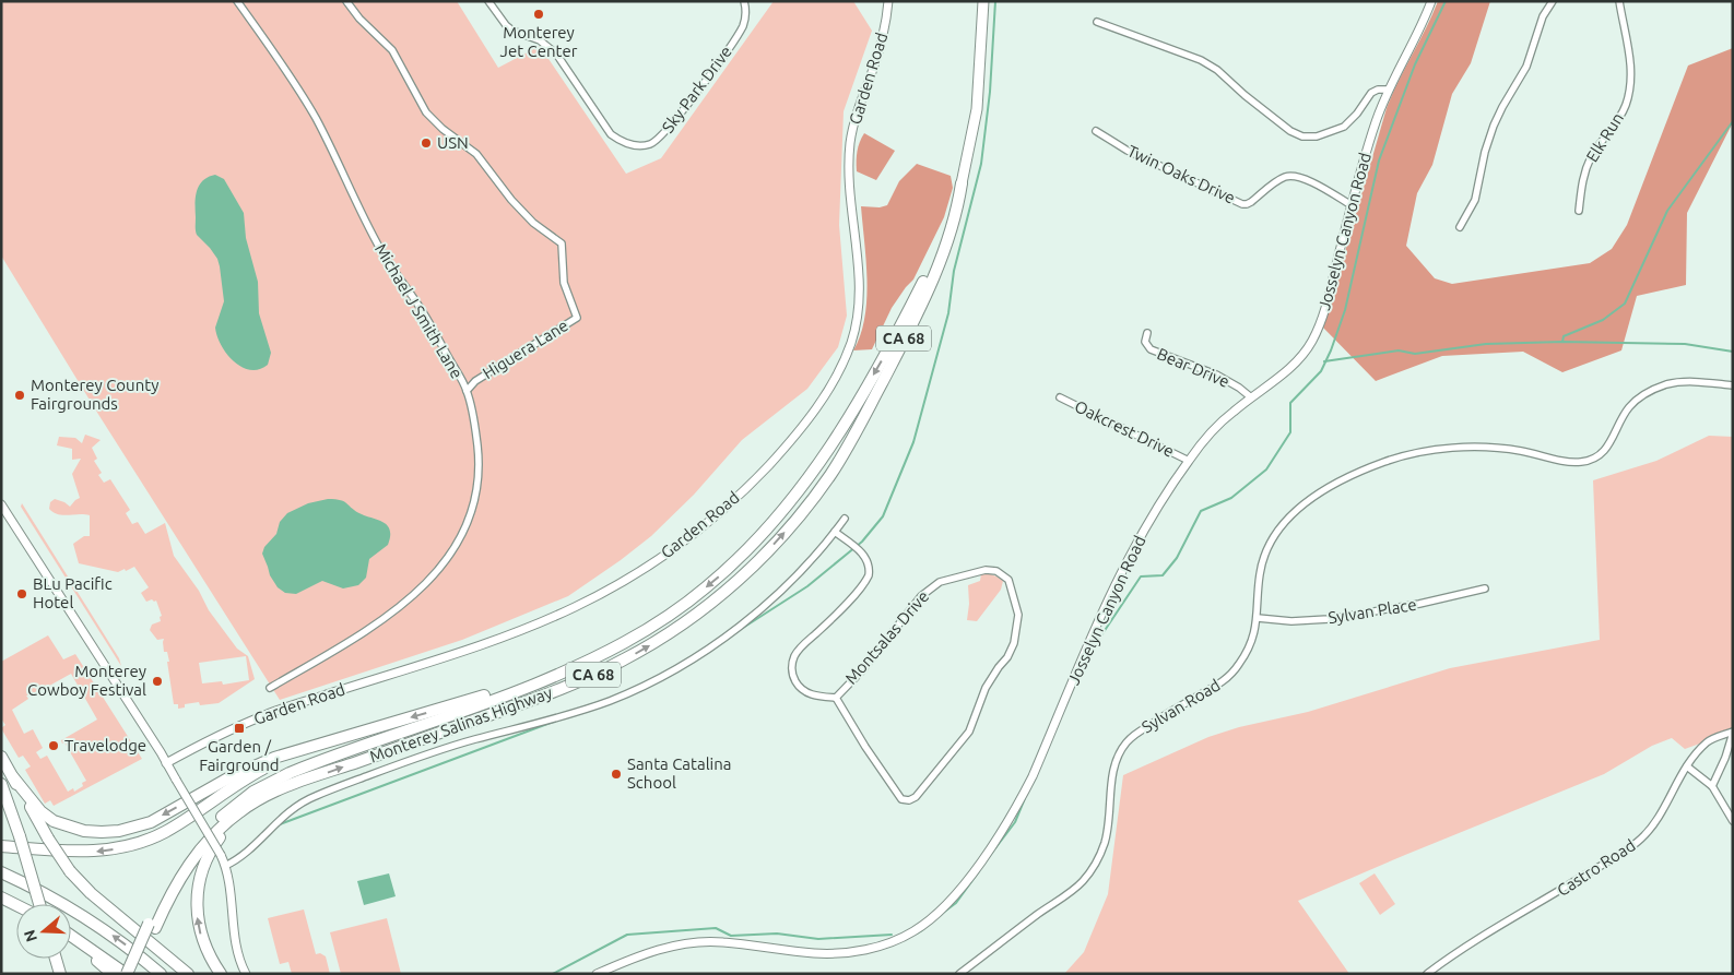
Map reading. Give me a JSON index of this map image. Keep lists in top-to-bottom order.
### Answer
{
  "streets": {
    "highway": ["CA 68", "Monterey Salinas Highway"],
    "street": [
      "Garden Road",
      "Sky Park Drive",
      "Elk Run",
      "Twin Oaks Drive",
      "Josselyn Canyon Road",
      "Michael J Smith Lane",
      "Higuera Lane",
      "Bear Drive",
      "Oakcrest Drive",
      "Sylvan Place",
      "Montsalas Drive",
      "Sylvan Road",
      "Castro Road"
    ]
  },
  "crossings": [
    ["Twin Oaks Drive", "Josselyn Canyon Road"],
    ["Josselyn Canyon Road", "Bear Drive"],
    ["Josselyn Canyon Road", "Oakcrest Drive"],
    ["Michael J Smith Lane", "Higuera Lane"],
    ["CA 68", "Monterey Salinas Highway"],
    ["Sylvan Place", "Sylvan Road"]
  ],
  "places": {
    "other": [
      "Monterey Jet Center",
      "USN",
      "Monterey County Fairgrounds",
      "BLu Pacific Hotel",
      "Monterey Cowboy Festival",
      "Travelodge",
      "Santa Catalina School"
    ],
    "transit": ["Garden / Fairground"]
  },
  "north": "left"
}
